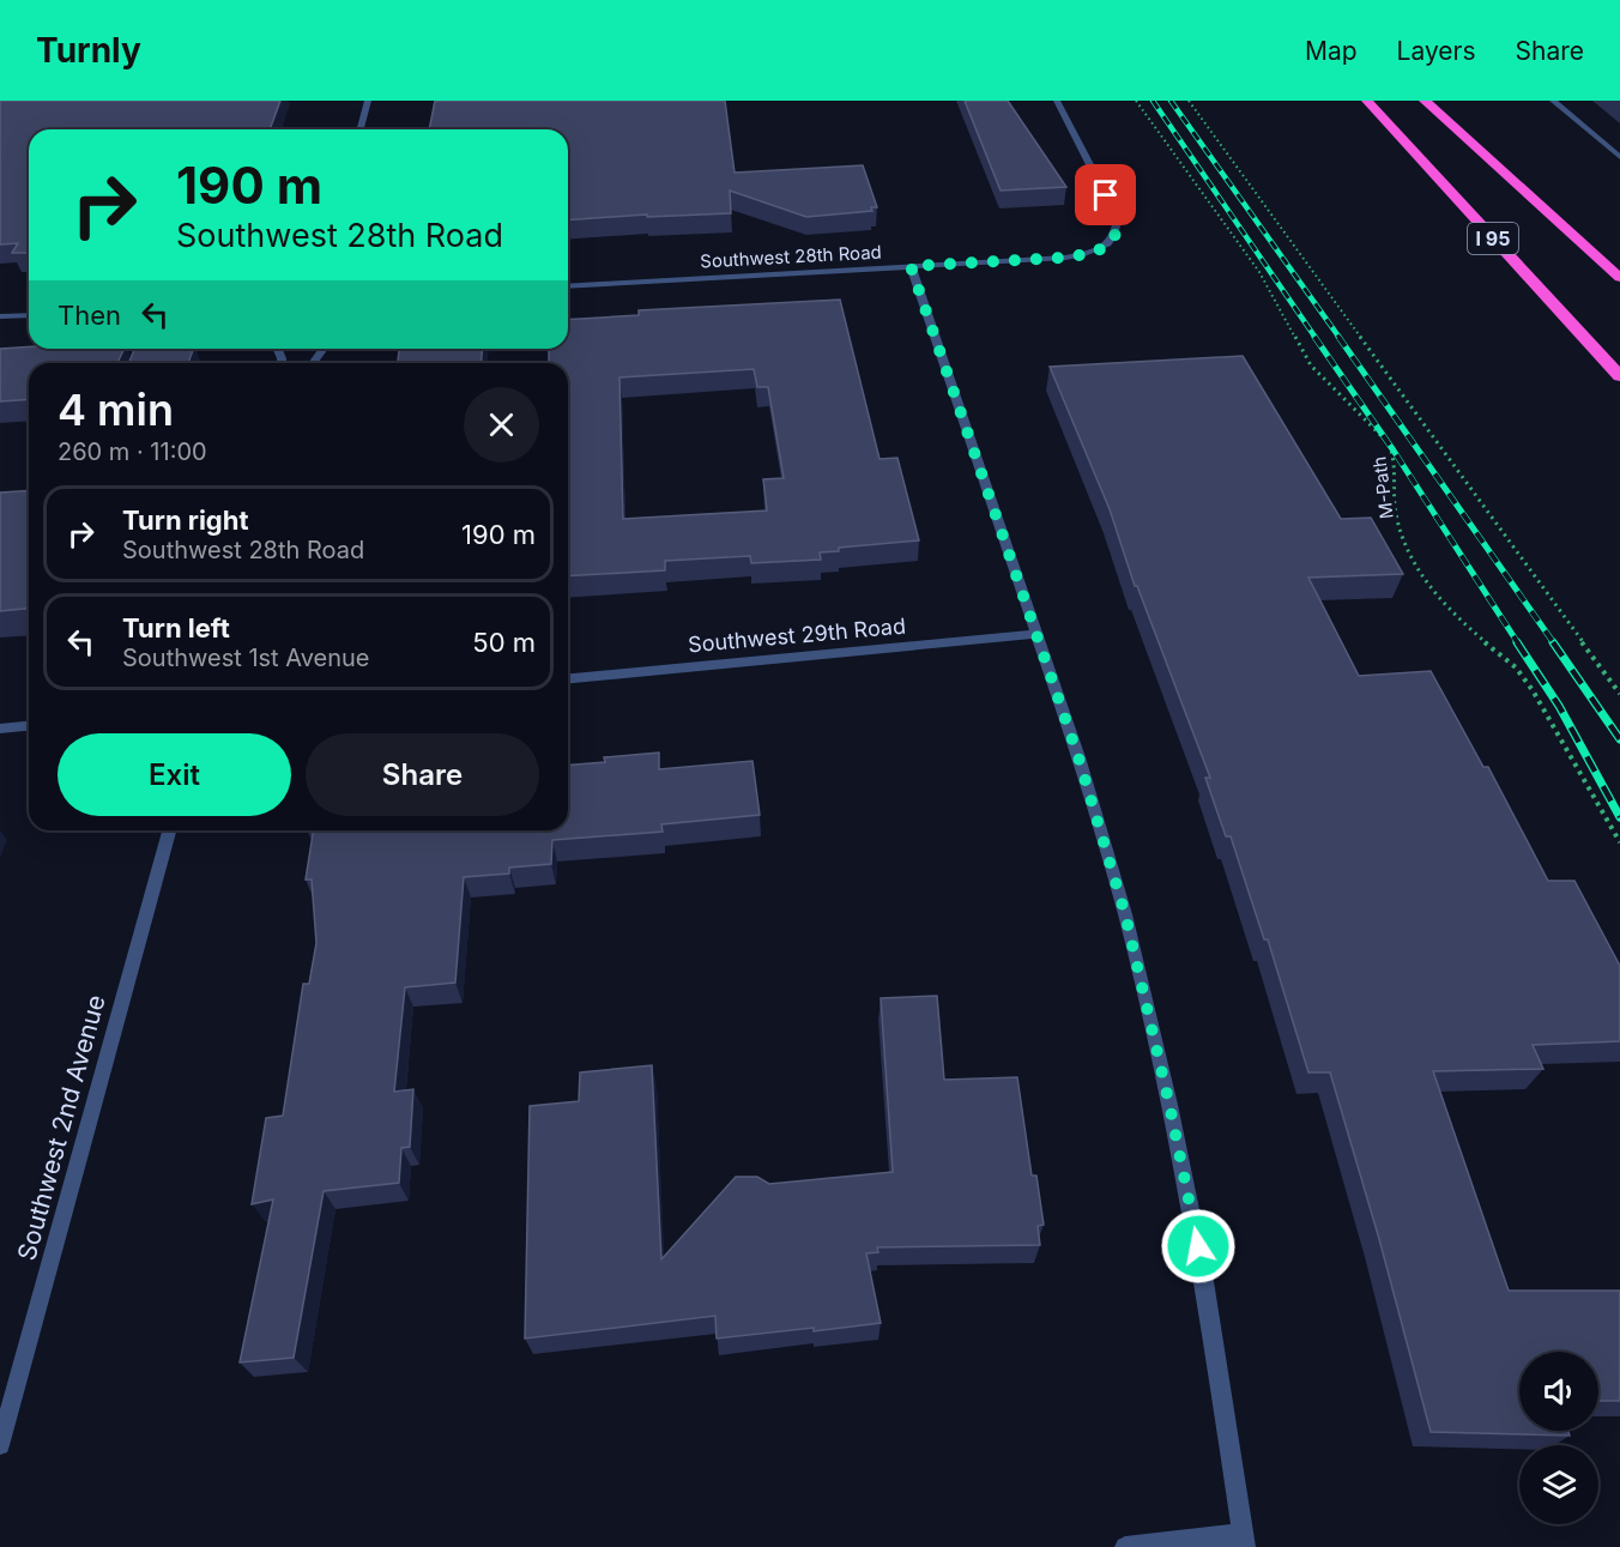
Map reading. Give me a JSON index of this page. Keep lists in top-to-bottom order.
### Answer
{
  "streets": {
    "highway": ["I 95"],
    "street": ["Southwest 28th Road", "Southwest 29th Road", "Southwest 2nd Avenue"],
    "path": ["M-Path"]
  },
  "page": {
    "header": "Turnly",
    "nav": ["Map", "Layers", "Share"],
    "turn": ["190 m", "Southwest 28th Road"],
    "then": "Then",
    "heading": ["4 min", "260 m · 11:00"],
    "list": [
      {
        "name": "Turn right",
        "note": "Southwest 28th Road",
        "value": "190 m"
      },
      {
        "name": "Turn left",
        "note": "Southwest 1st Avenue",
        "value": "50 m"
      }
    ],
    "buttons": ["Exit", "Share"]
  }
}
